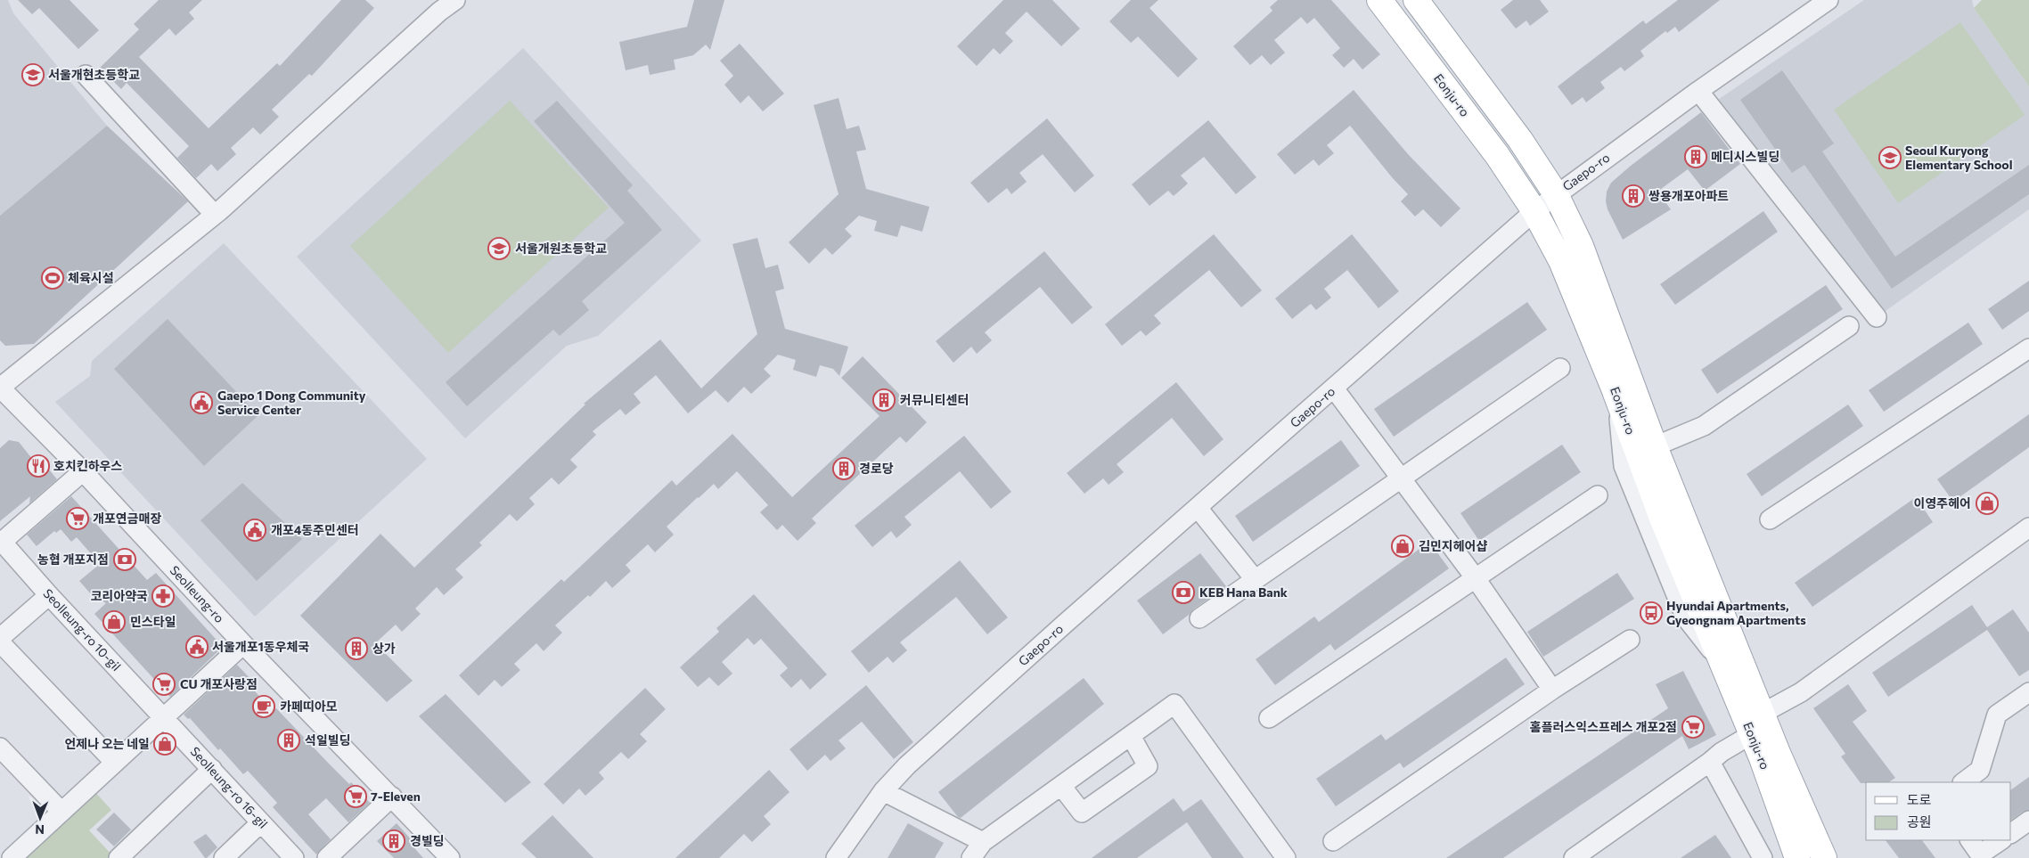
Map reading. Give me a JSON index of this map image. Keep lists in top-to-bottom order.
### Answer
{
  "streets": {
    "main road": ["Eonju-ro"],
    "street": [
      "Gaepo-ro",
      "Seolleung-ro",
      "Seolleung-ro 10-gil",
      "Seolleung-ro 16-gil"
    ]
  },
  "crossings": [
    ["Eonju-ro", "Gaepo-ro"],
    ["Seolleung-ro 10-gil", "Seolleung-ro 16-gil"]
  ],
  "places": {
    "school or university": ["서울개현초등학교", "Seoul Kuryong Elementary School", "서울개원초등학교"],
    "building": [
      "메디시스빌딩",
      "쌍용개포아파트",
      "커뮤니티센터",
      "경로당",
      "상가",
      "석일빌딩",
      "경빌딩"
    ],
    "sports": ["체육시설"],
    "public building": ["Gaepo 1 Dong Community Service Center", "개포4동주민센터", "서울개포1동우체국"],
    "restaurant": ["호치킨하우스"],
    "shop": [
      "이영주헤어",
      "김민지헤어샵",
      "민스타일",
      "언제나 오는 네일"
    ],
    "supermarket": [
      "개포연금매장",
      "CU 개포사랑점",
      "홈플러스익스프레스 개포2점",
      "7-Eleven"
    ],
    "bank": ["농협 개포지점", "KEB Hana Bank"],
    "pharmacy": ["코리아약국"],
    "bus stop": ["Hyundai Apartments, Gyeongnam Apartments"],
    "cafe": ["카페띠아모"]
  },
  "legend": ["도로", "공원"],
  "north": "bottom"
}
